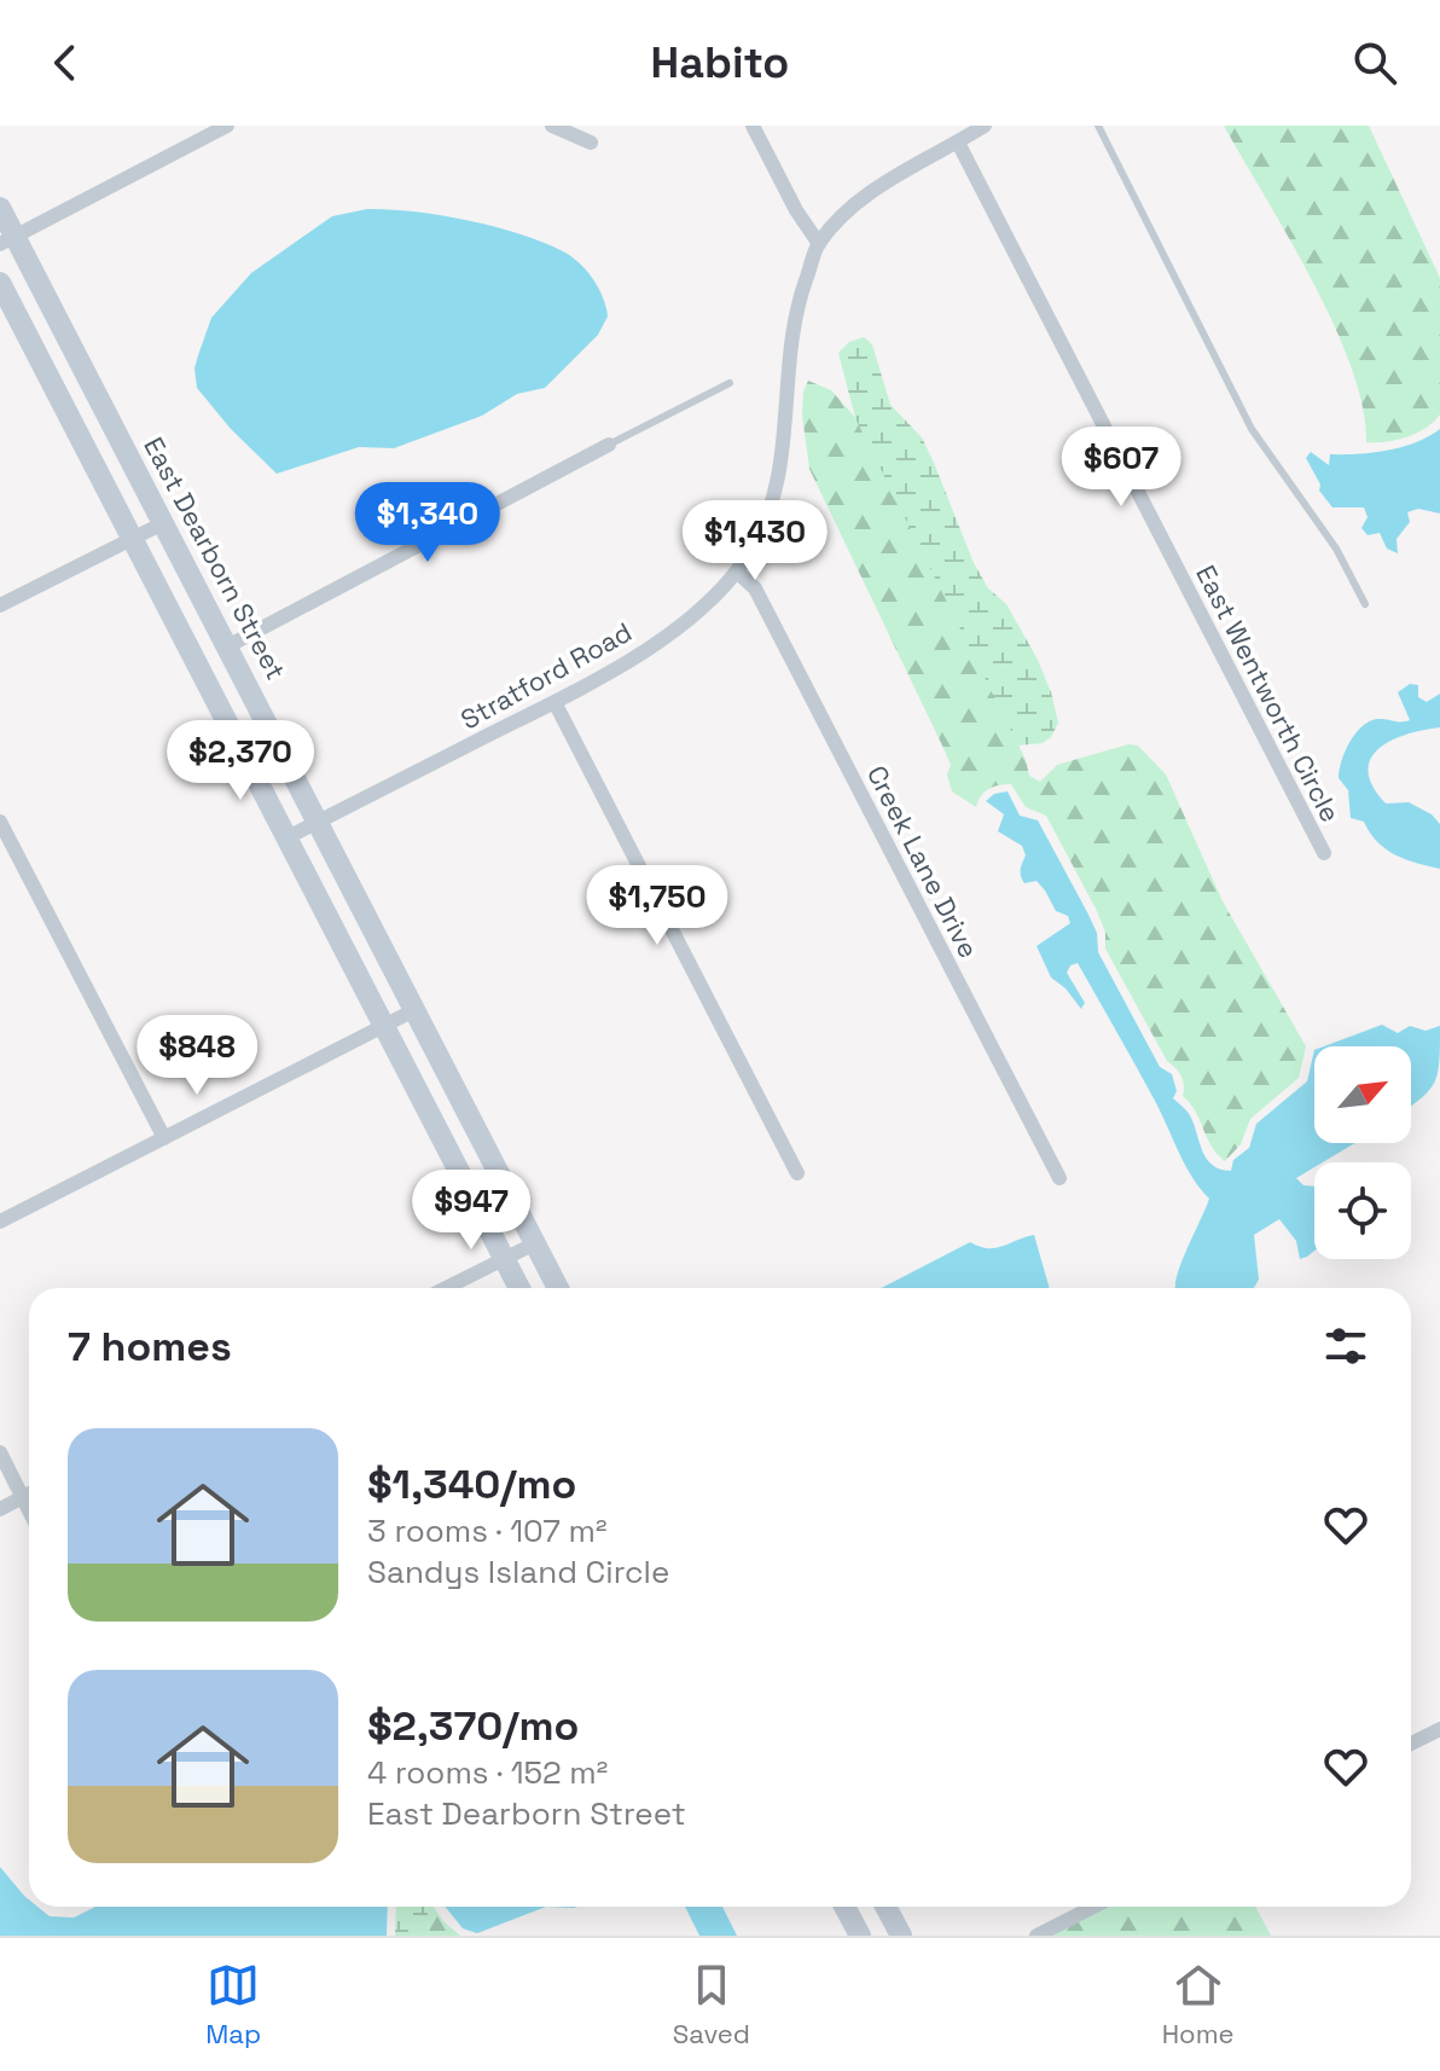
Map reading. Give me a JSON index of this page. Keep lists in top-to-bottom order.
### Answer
{
  "streets": {
    "main road": ["East Dearborn Street"],
    "street": ["Stratford Road", "East Wentworth Circle", "Creek Lane Drive"]
  },
  "crossings": [
    ["East Dearborn Street", "Stratford Road"],
    ["Stratford Road", "East Wentworth Circle"],
    ["Stratford Road", "Creek Lane Drive"]
  ],
  "north": "top right",
  "page": {
    "header": "Habito",
    "price": [
      "$607",
      "$1,340",
      "$1,430",
      "$2,370",
      "$1,750",
      "$848",
      "$947"
    ],
    "heading": "7 homes",
    "list": [
      {
        "name": "$1,340/mo",
        "note": "3 rooms · 107 m² · Sandys Island Circle"
      },
      {
        "name": "$2,370/mo",
        "note": "4 rooms · 152 m² · East Dearborn Street"
      }
    ],
    "tabs": ["Map", "Saved", "Home"]
  }
}
